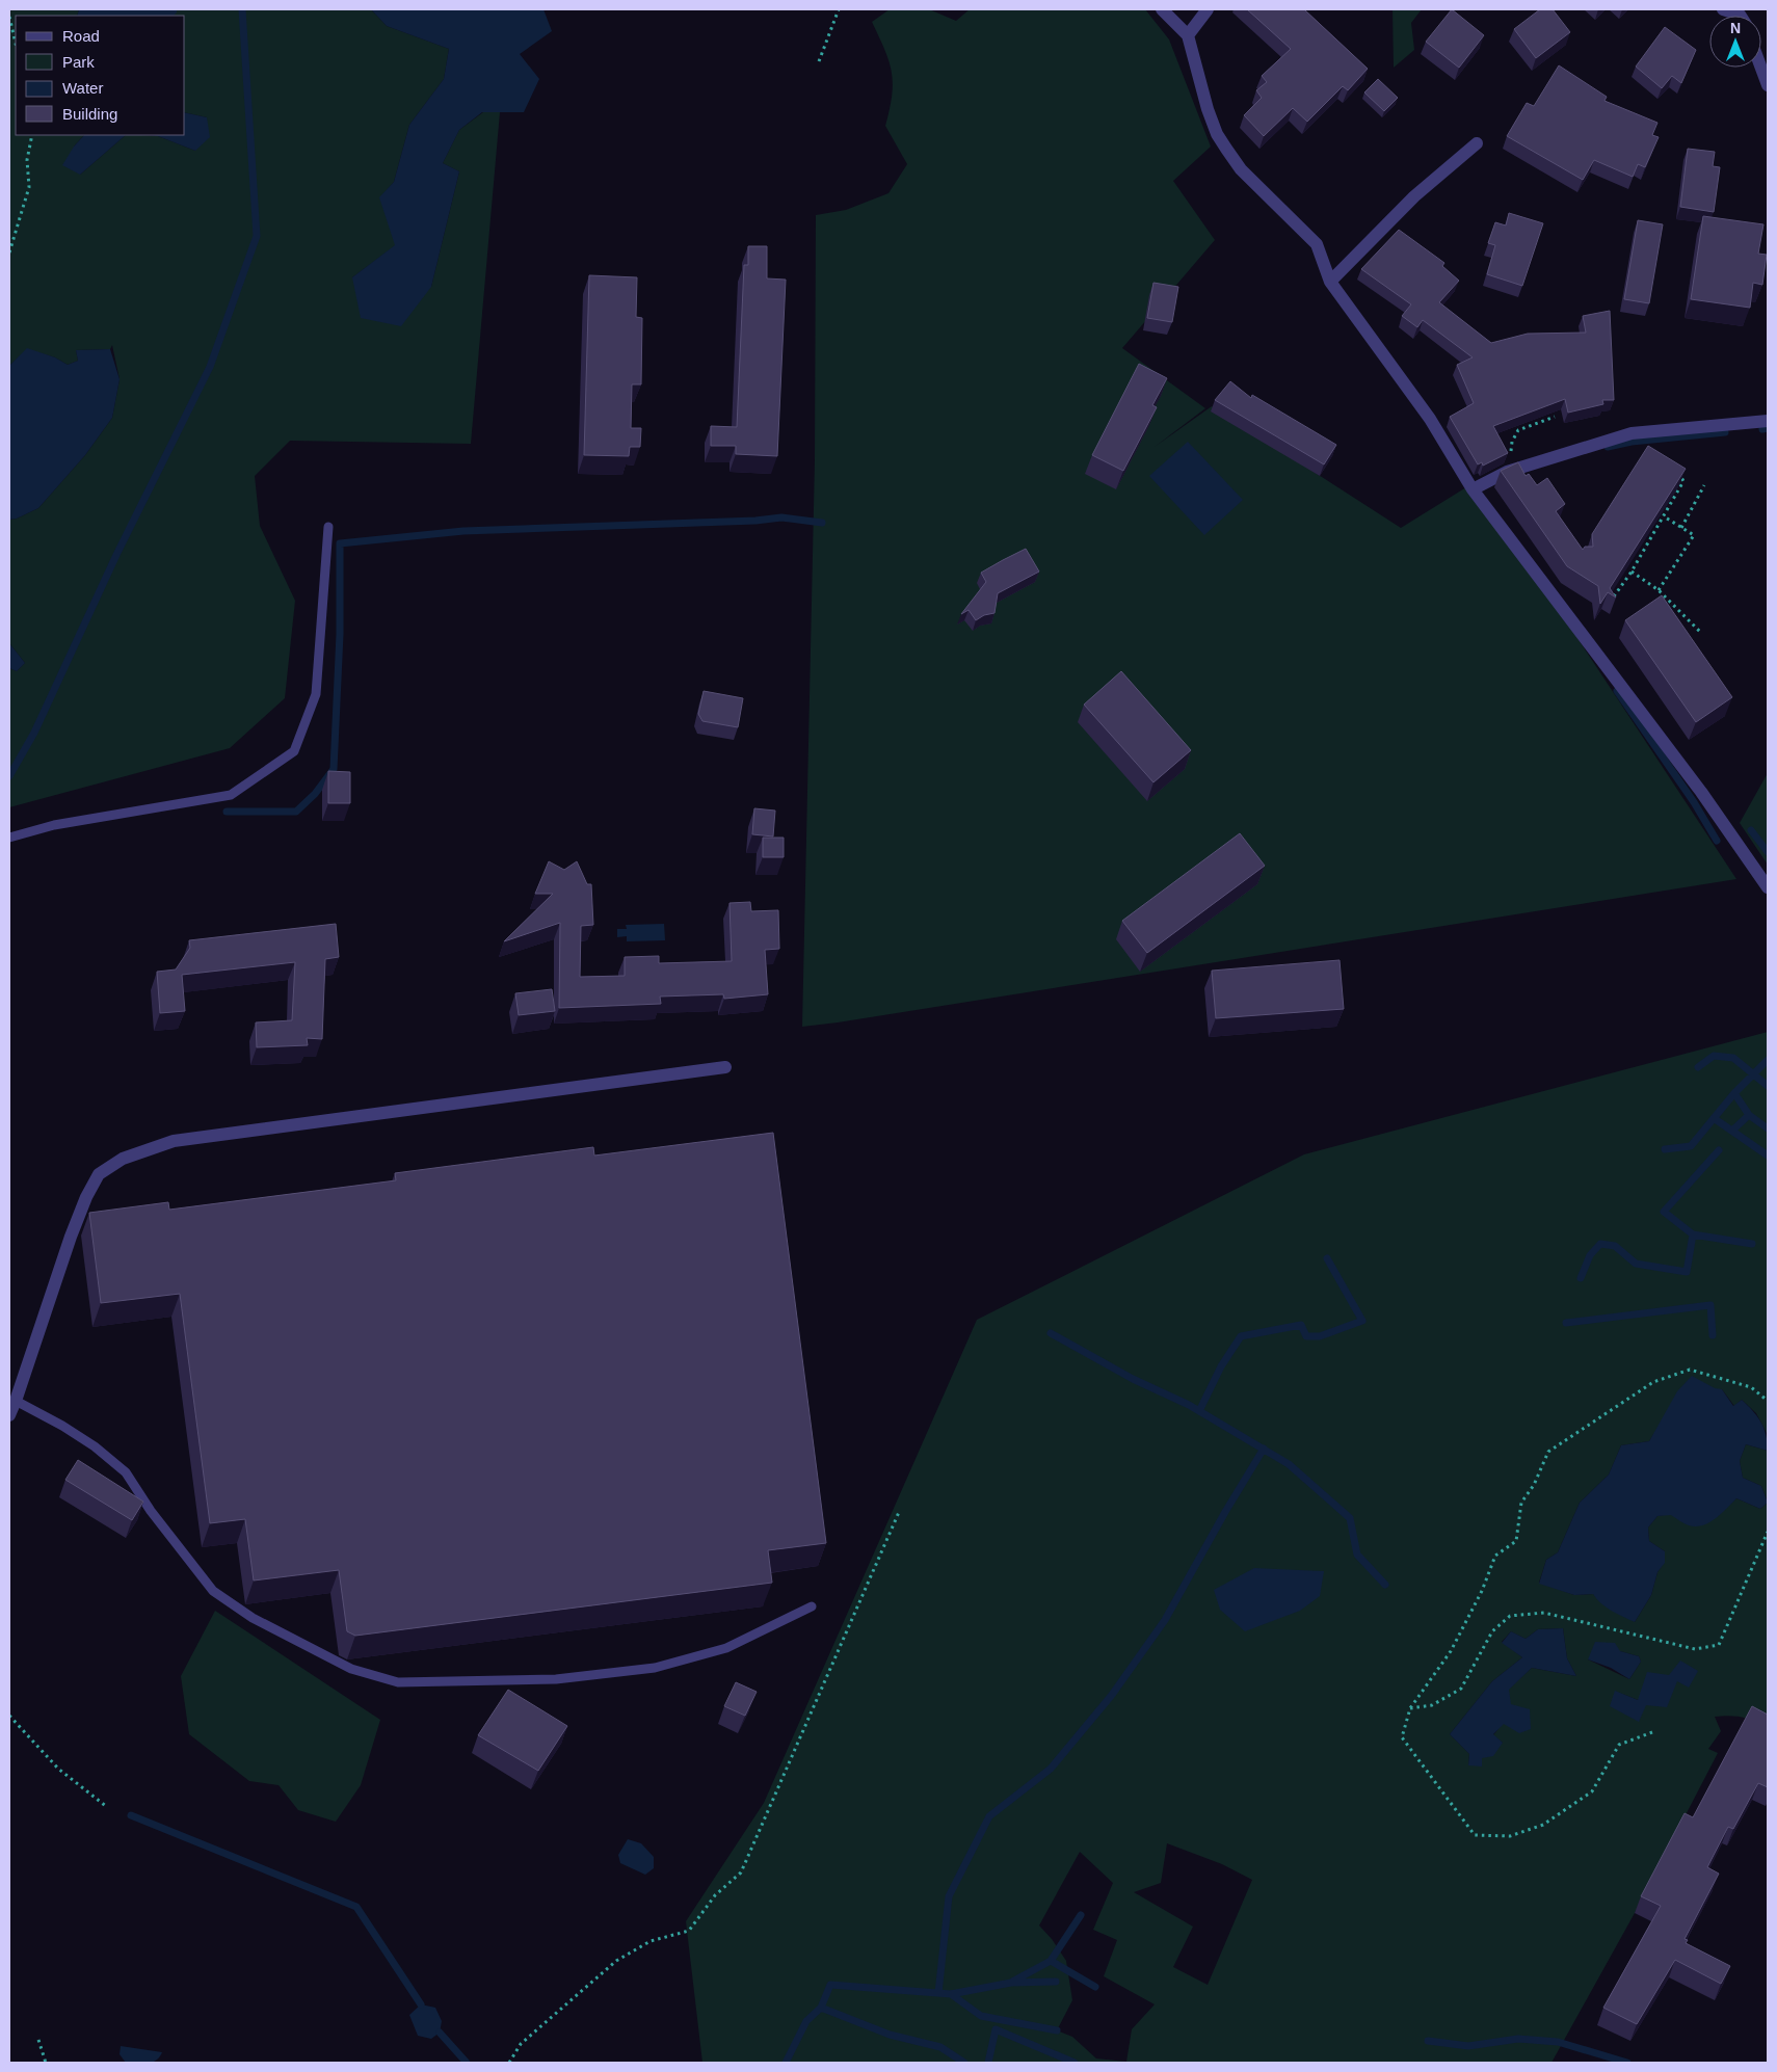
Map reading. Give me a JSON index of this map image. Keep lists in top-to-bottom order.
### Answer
{
  "legend": [
    "Road",
    "Park",
    "Water",
    "Building"
  ],
  "north": "top"
}
